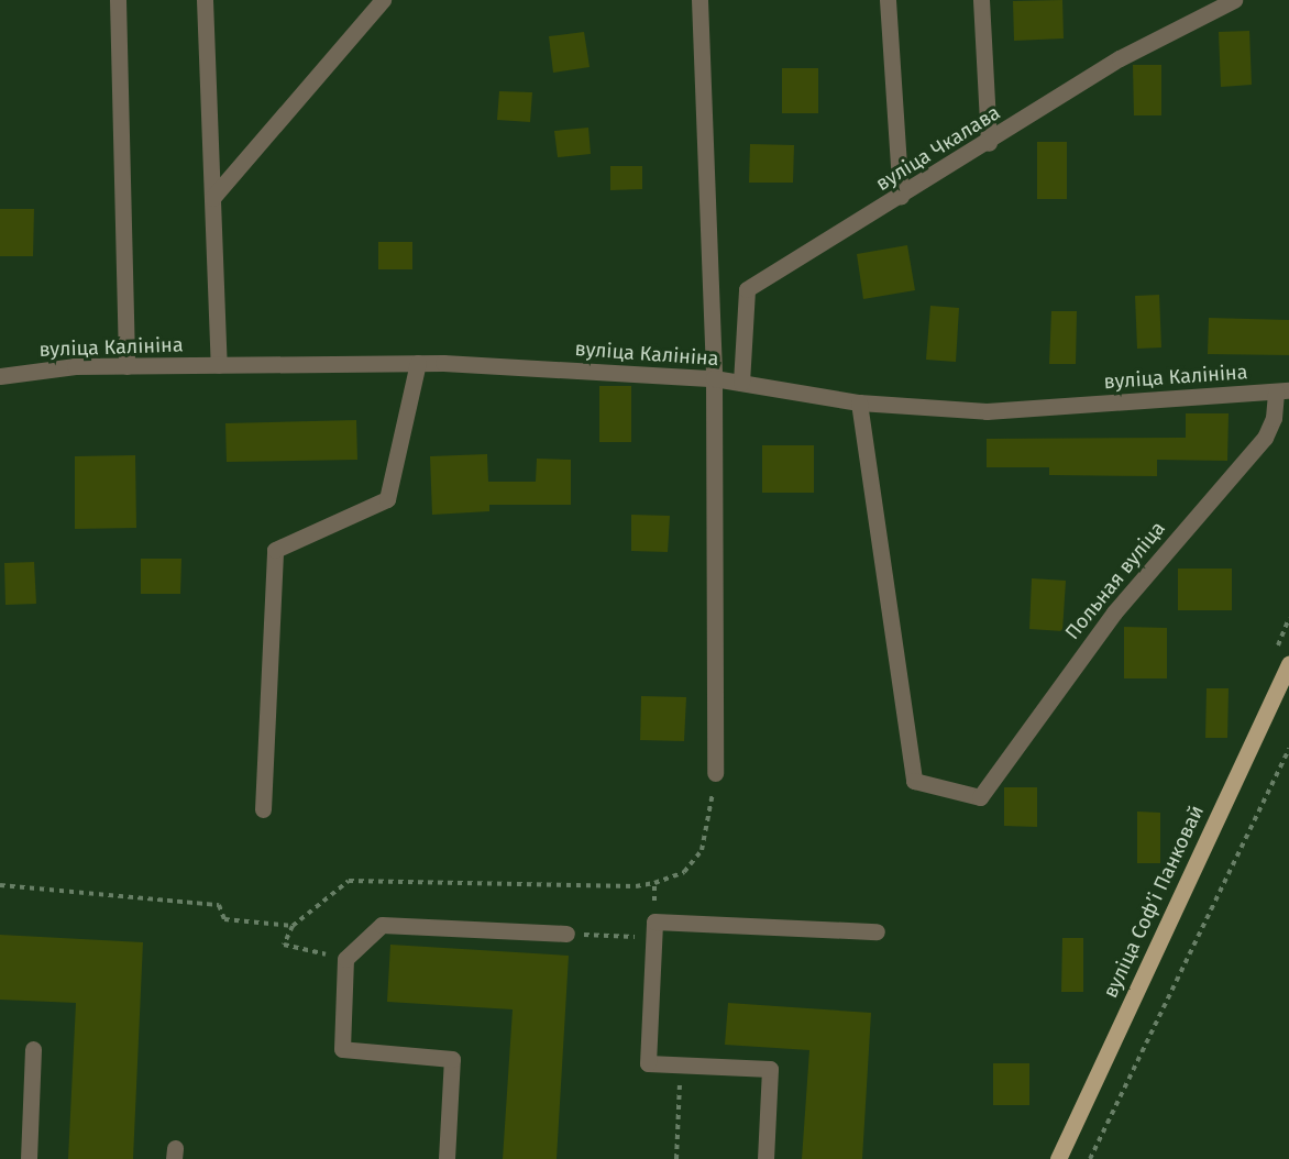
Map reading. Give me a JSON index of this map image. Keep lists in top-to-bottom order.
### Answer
{
  "streets": {
    "main road": ["вуліца Софʼі Панковай"],
    "street": ["вуліца Чкалава", "вуліца Калініна", "Польная вуліца"]
  },
  "crossings": [
    ["вуліца Чкалава", "вуліца Калініна"],
    ["вуліца Калініна", "Польная вуліца"]
  ]
}
